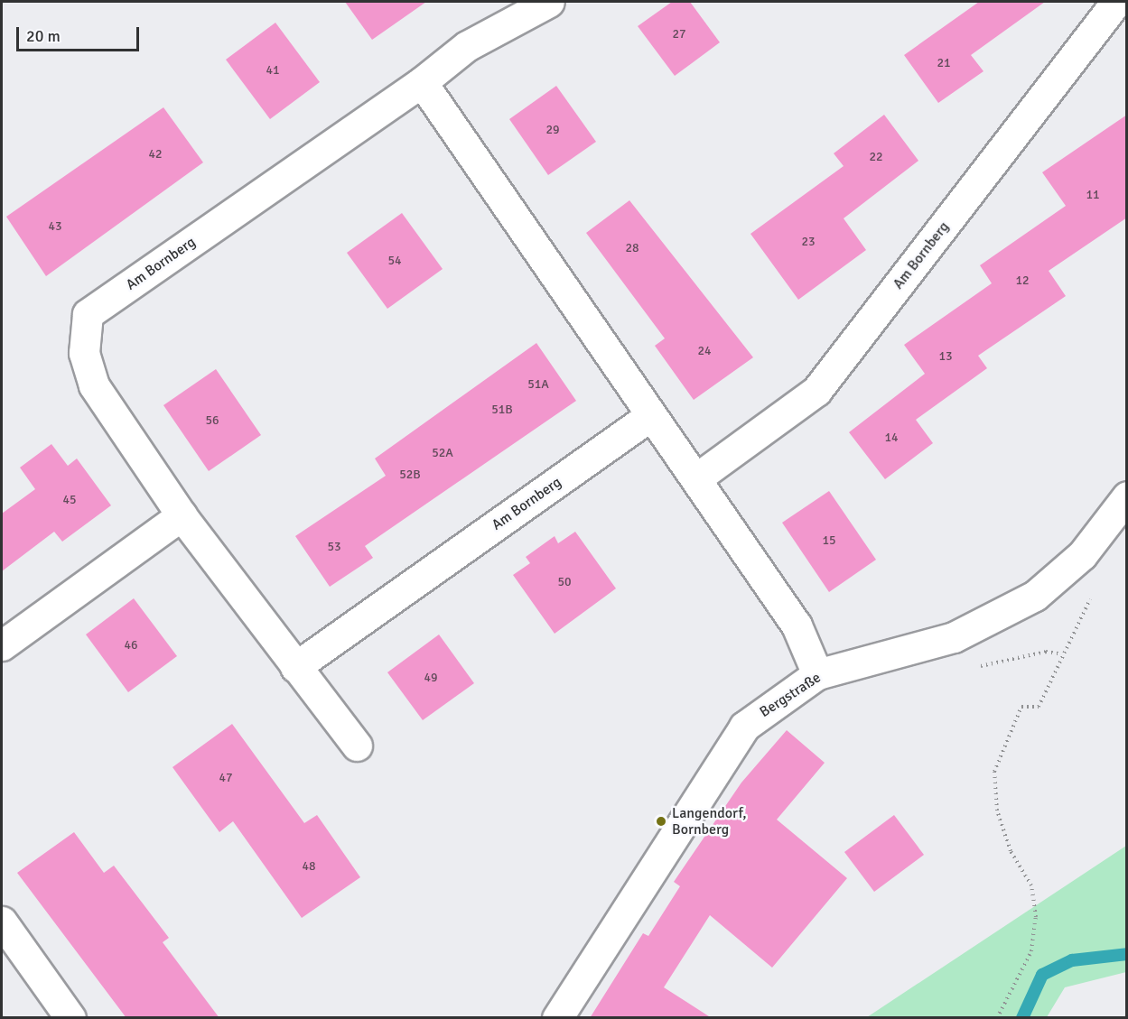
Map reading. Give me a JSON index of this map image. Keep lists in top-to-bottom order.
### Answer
{
  "streets": {
    "street": ["Am Bornberg", "Bergstraße"]
  },
  "places": ["Langendorf, Bornberg"],
  "house_numbers": [
    "27",
    "21",
    "41",
    "29",
    "42",
    "22",
    "11",
    "43",
    "23",
    "28",
    "54",
    "12",
    "24",
    "13",
    "51A",
    "51B",
    "56",
    "14",
    "52A",
    "52B",
    "45",
    "15",
    "53",
    "50",
    "46",
    "49",
    "47",
    "48"
  ],
  "scale_bar": "20 m"
}
